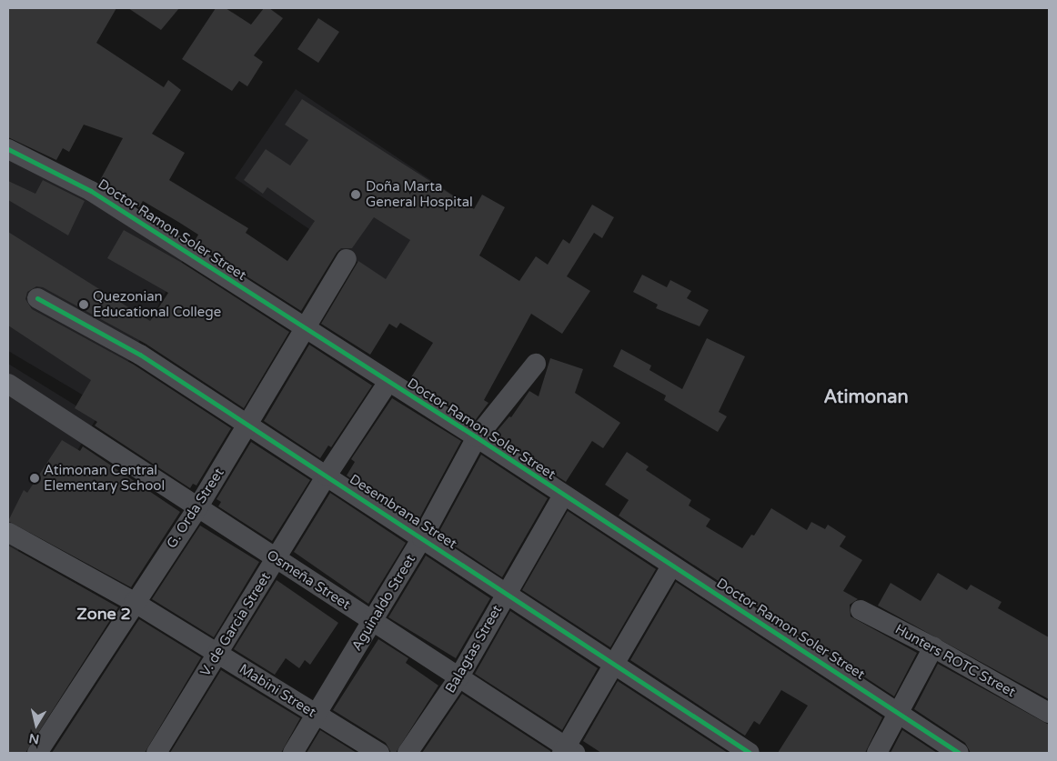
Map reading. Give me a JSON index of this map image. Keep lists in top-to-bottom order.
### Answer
{
  "streets": {
    "street": [
      "Doctor Ramon Soler Street",
      "G. Orda Street",
      "Desembrana Street",
      "Osmeña Street",
      "Aguinaldo Street",
      "V. de Garcia Street",
      "Balagtas Street",
      "Hunters ROTC Street",
      "Mabini Street"
    ]
  },
  "crossings": [
    ["Doctor Ramon Soler Street", "G. Orda Street"],
    ["Doctor Ramon Soler Street", "Aguinaldo Street"],
    ["Doctor Ramon Soler Street", "V. de Garcia Street"],
    ["Doctor Ramon Soler Street", "Balagtas Street"],
    ["G. Orda Street", "Desembrana Street"],
    ["G. Orda Street", "Osmeña Street"],
    ["G. Orda Street", "Mabini Street"],
    ["Desembrana Street", "Aguinaldo Street"],
    ["Desembrana Street", "V. de Garcia Street"],
    ["Desembrana Street", "Balagtas Street"],
    ["Osmeña Street", "Aguinaldo Street"],
    ["Osmeña Street", "V. de Garcia Street"],
    ["Osmeña Street", "Balagtas Street"],
    ["Aguinaldo Street", "Mabini Street"],
    ["V. de Garcia Street", "Mabini Street"]
  ],
  "districts": ["Atimonan", "Zone 2"],
  "places": ["Doña Marta General Hospital", "Quezonian Educational College", "Atimonan Central Elementary School"],
  "north": "bottom"
}
